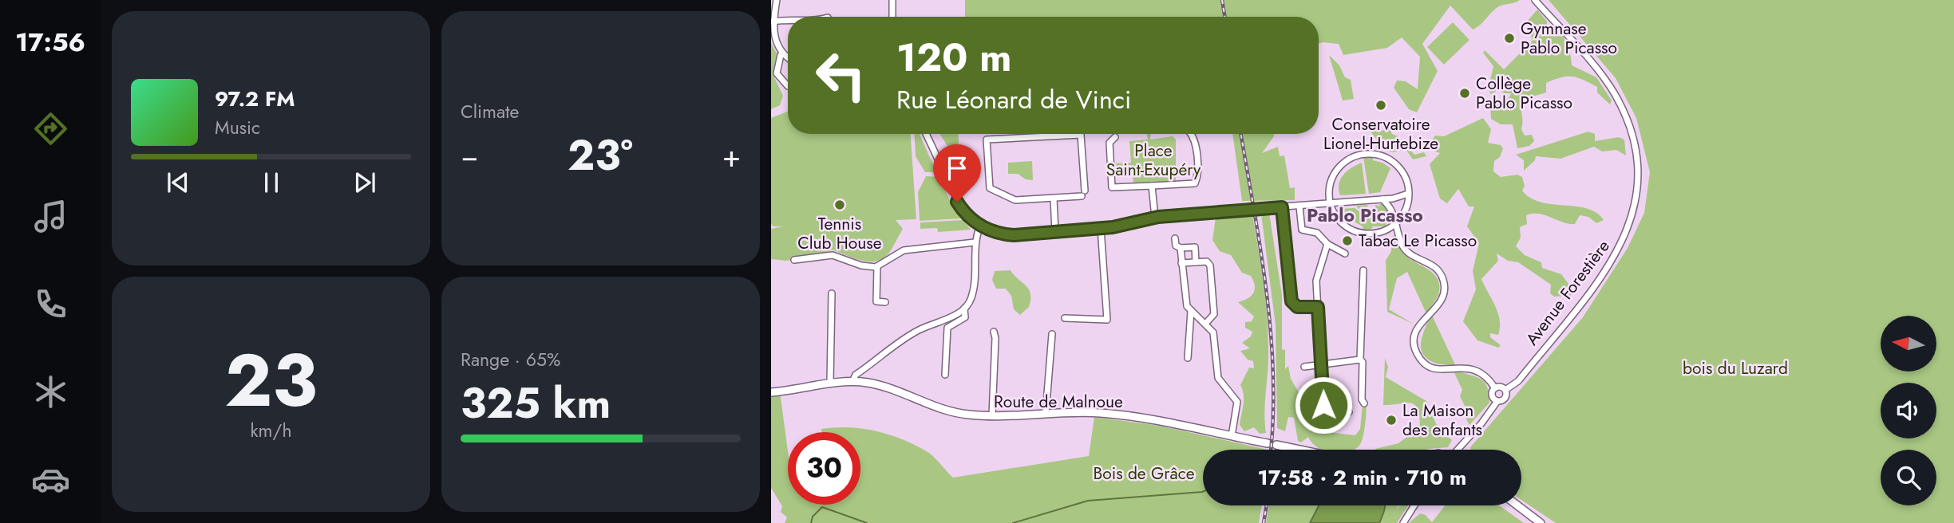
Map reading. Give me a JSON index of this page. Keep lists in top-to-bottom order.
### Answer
{
  "streets": {
    "main road": ["Route de Malnoue"],
    "street": ["Avenue Forestière"]
  },
  "districts": ["Pablo Picasso"],
  "parks": ["Place Saint-Exupéry", "bois du Luzard", "Bois de Grâce"],
  "places": [
    "Gymnase Pablo Picasso",
    "Collège Pablo Picasso",
    "Conservatoire Lionel-Hurtebize",
    "Tennis Club House",
    "Tabac Le Picasso",
    "La Maison des enfants"
  ],
  "north": "left",
  "page": {
    "tabs": "17:56",
    "tile": [
      "Climate",
      ["23", "km/h"],
      ["Range · 65%", "325 km"]
    ],
    "turn": ["120 m", "Rue Léonard de Vinci"],
    "song": ["97.2 FM", "Music"],
    "heat": ["−", "23°", "+"],
    "limit": "30",
    "trip": "17:58 · 2 min · 710 m"
  }
}
